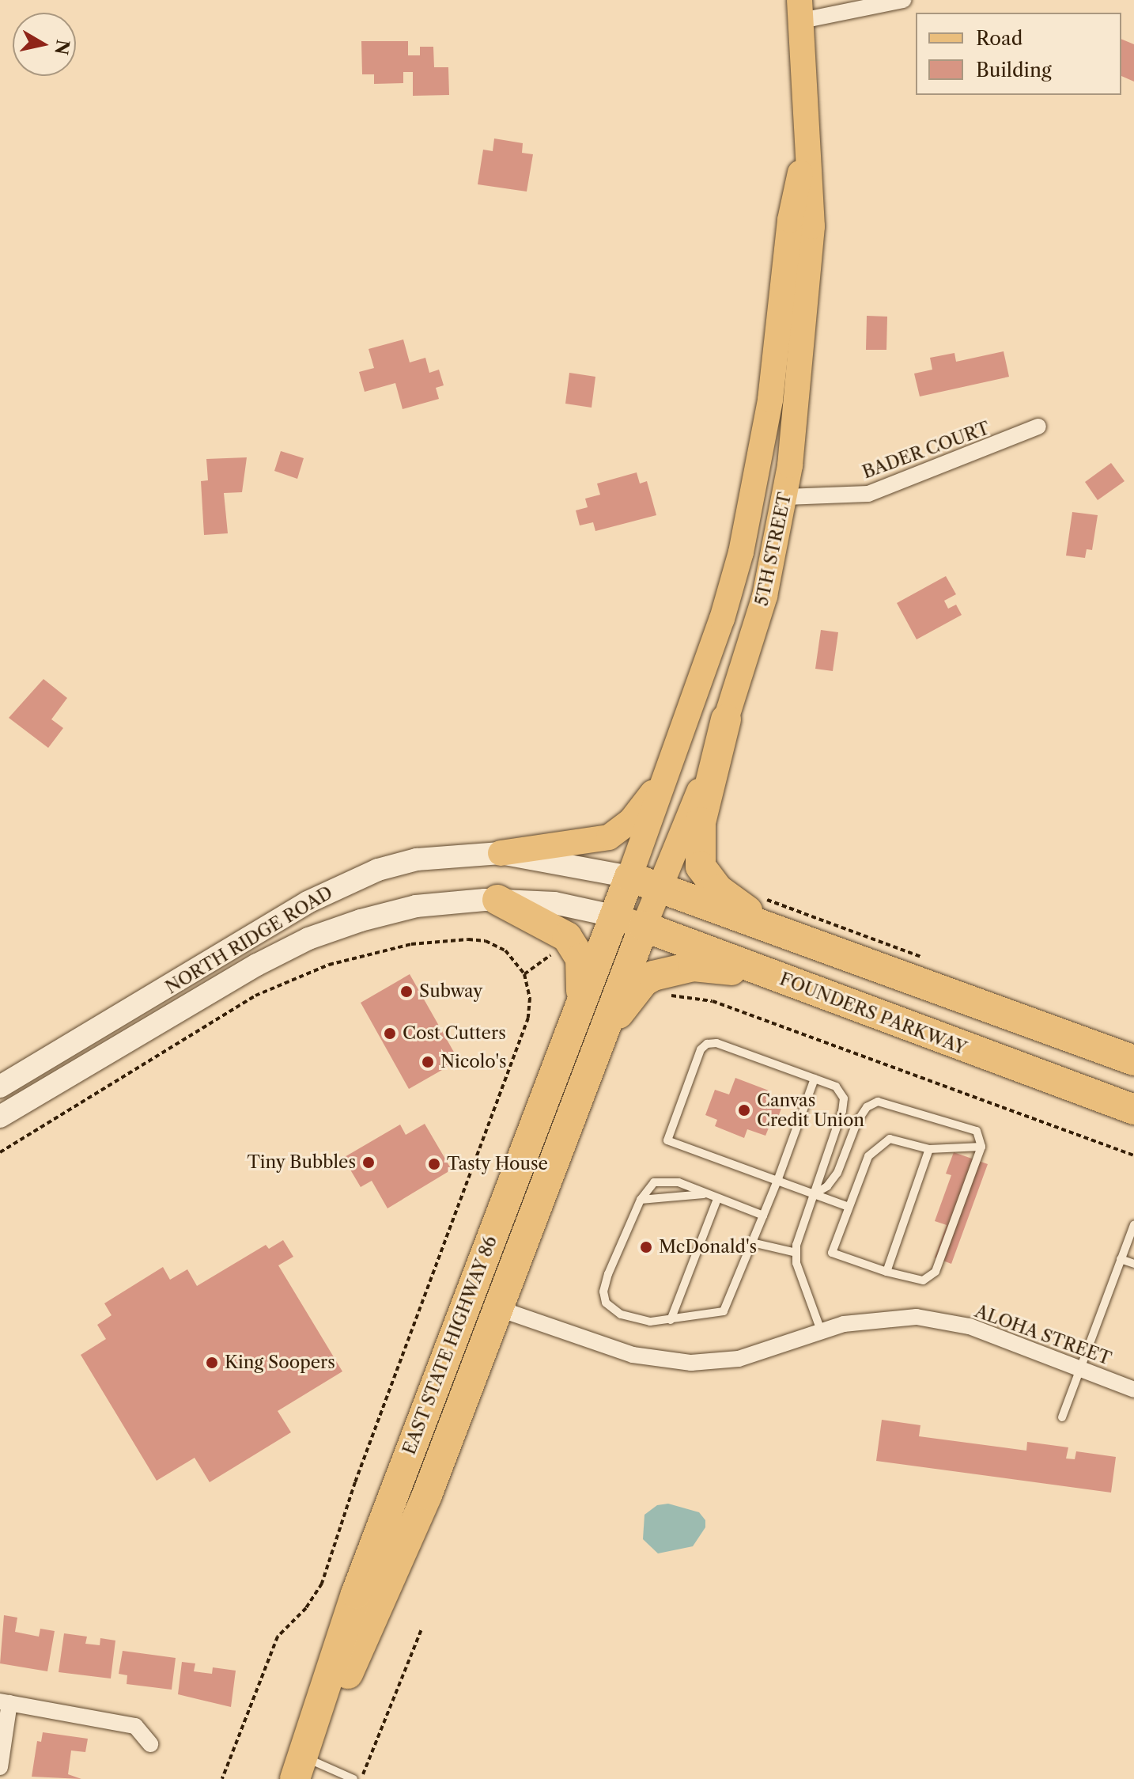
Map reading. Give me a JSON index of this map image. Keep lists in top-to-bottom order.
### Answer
{
  "streets": {
    "highway": ["5TH STREET", "FOUNDERS PARKWAY", "EAST STATE HIGHWAY 86"],
    "main road": ["NORTH RIDGE ROAD"],
    "street": ["BADER COURT", "ALOHA STREET"]
  },
  "crossings": [
    ["BADER COURT", "5TH STREET"],
    ["5TH STREET", "NORTH RIDGE ROAD"],
    ["5TH STREET", "FOUNDERS PARKWAY"],
    ["5TH STREET", "EAST STATE HIGHWAY 86"],
    ["NORTH RIDGE ROAD", "FOUNDERS PARKWAY"],
    ["NORTH RIDGE ROAD", "EAST STATE HIGHWAY 86"],
    ["FOUNDERS PARKWAY", "EAST STATE HIGHWAY 86"],
    ["ALOHA STREET", "EAST STATE HIGHWAY 86"]
  ],
  "places": [
    "Subway",
    "Cost Cutters",
    "Nicolo's",
    "Canvas Credit Union",
    "Tiny Bubbles",
    "Tasty House",
    "McDonald's",
    "King Soopers"
  ],
  "legend": ["Road", "Building"],
  "north": "right"
}
